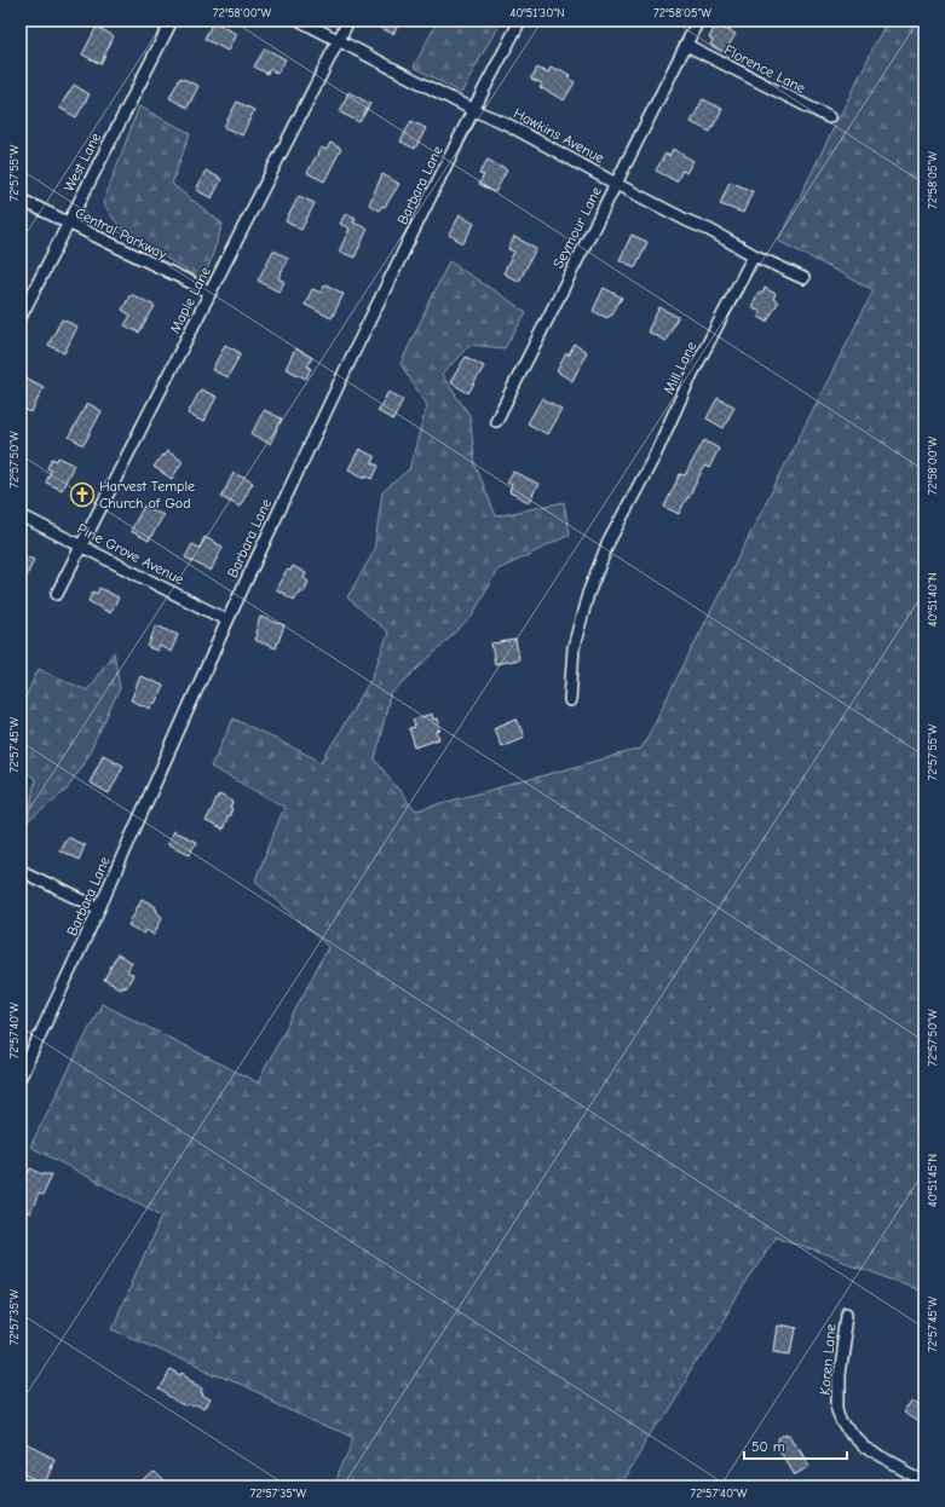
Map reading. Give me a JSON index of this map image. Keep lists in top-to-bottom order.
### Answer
{
  "streets": {
    "street": [
      "Florence Lane",
      "Hawkins Avenue",
      "West Lane",
      "Barbara Lane",
      "Seymour Lane",
      "Central Parkway",
      "Maple Lane",
      "Mill Lane",
      "Pine Grove Avenue",
      "Koren Lane"
    ]
  },
  "crossings": [
    ["Florence Lane", "Seymour Lane"],
    ["Hawkins Avenue", "Barbara Lane"],
    ["Hawkins Avenue", "Seymour Lane"],
    ["Hawkins Avenue", "Maple Lane"],
    ["Hawkins Avenue", "Mill Lane"],
    ["West Lane", "Central Parkway"],
    ["Barbara Lane", "Pine Grove Avenue"],
    ["Central Parkway", "Maple Lane"],
    ["Maple Lane", "Pine Grove Avenue"]
  ],
  "places": {
    "church": ["Harvest Temple Church of God"]
  },
  "scale_bar": "50 m",
  "coordinates": [
    "72°58'00\"W",
    "40°51'30\"N",
    "72°58'05\"W",
    "72°57'55\"W",
    "72°57'50\"W",
    "40°51'40\"N",
    "72°57'45\"W",
    "72°57'40\"W",
    "40°51'45\"N",
    "72°57'35\"W"
  ]
}
